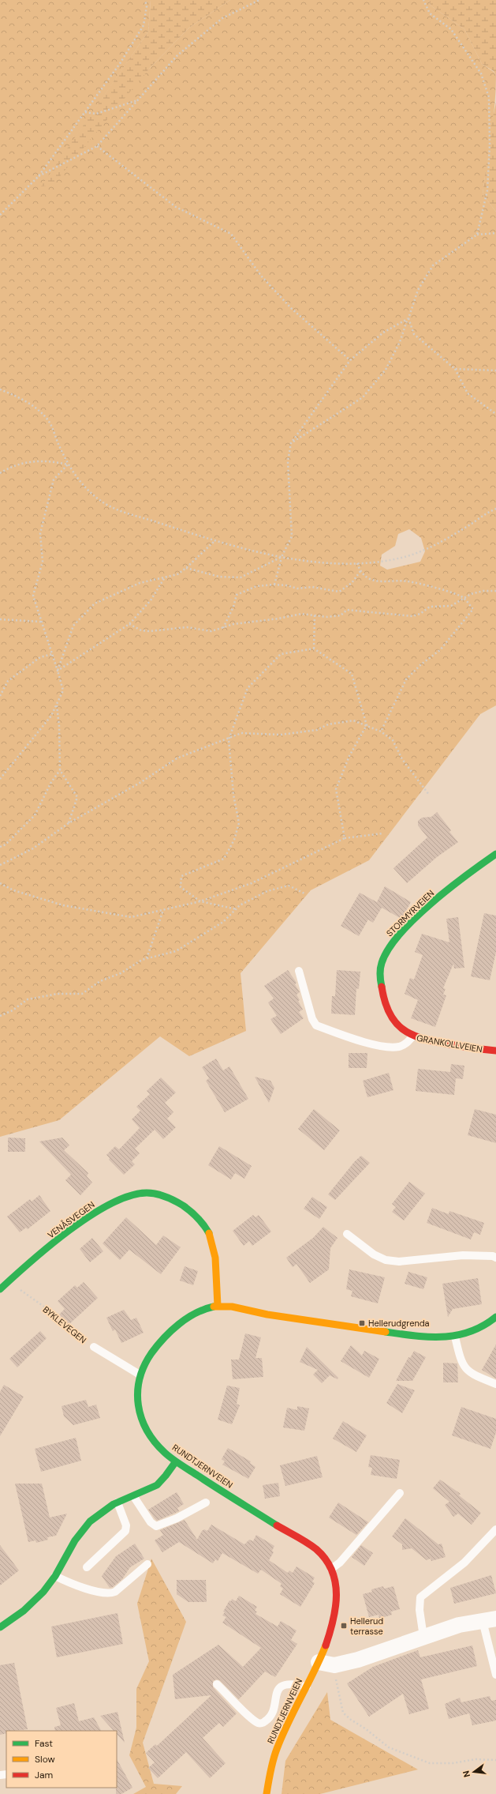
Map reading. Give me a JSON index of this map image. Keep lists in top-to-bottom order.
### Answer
{
  "streets": {
    "street": [
      "STORMYRVEIEN",
      "GRANKOLLVEIEN",
      "VENÅSVEGEN",
      "RUNDTJERNVEIEN"
    ],
    "lane": ["BYKLEVEGEN"]
  },
  "crossings": [
    ["STORMYRVEIEN", "GRANKOLLVEIEN"],
    ["VENÅSVEGEN", "BYKLEVEGEN"],
    ["VENÅSVEGEN", "RUNDTJERNVEIEN"],
    ["BYKLEVEGEN", "RUNDTJERNVEIEN"]
  ],
  "places": {
    "transit": ["Hellerudgrenda", "Hellerud terrasse"]
  },
  "legend": ["Fast", "Slow", "Jam"],
  "north": "left"
}
